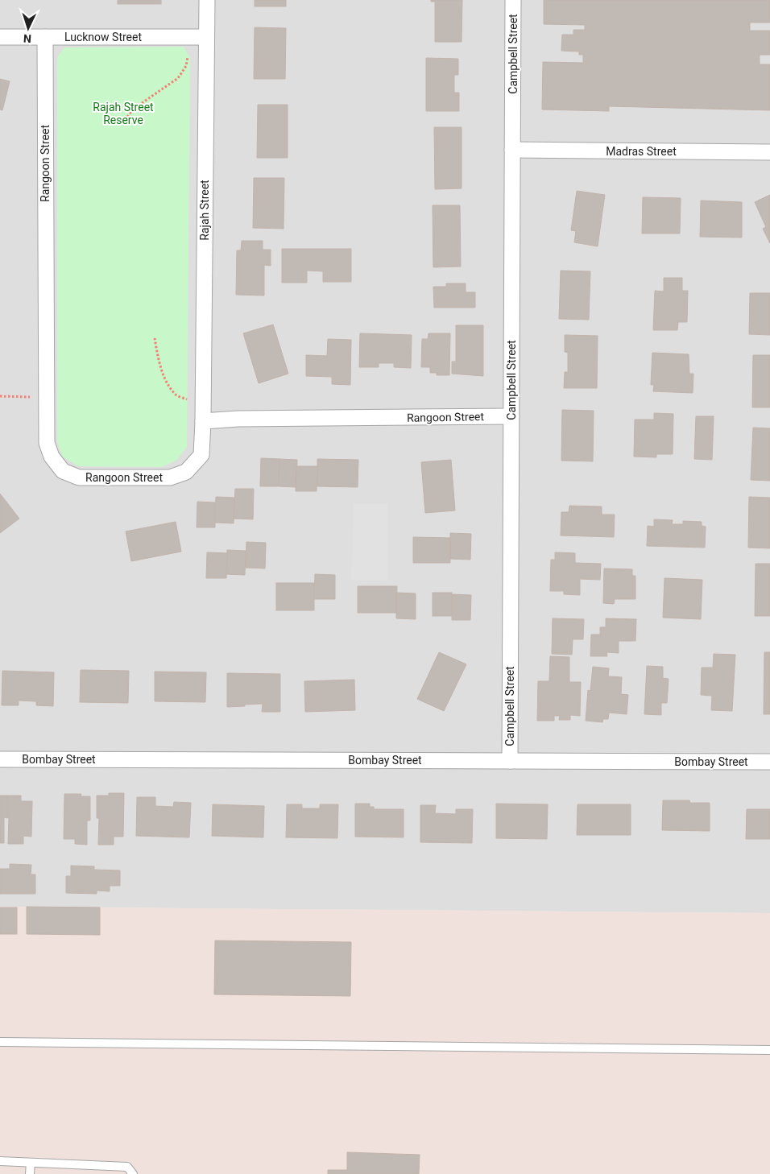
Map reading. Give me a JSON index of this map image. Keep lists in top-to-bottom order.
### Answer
{
  "streets": {
    "street": [
      "Lucknow Street",
      "Campbell Street",
      "Madras Street",
      "Rangoon Street",
      "Rajah Street",
      "Bombay Street"
    ]
  },
  "crossings": [
    ["Lucknow Street", "Rangoon Street"],
    ["Lucknow Street", "Rajah Street"],
    ["Campbell Street", "Madras Street"],
    ["Campbell Street", "Rangoon Street"],
    ["Campbell Street", "Bombay Street"],
    ["Rangoon Street", "Rajah Street"]
  ],
  "parks": ["Rajah Street Reserve"],
  "north": "bottom"
}
